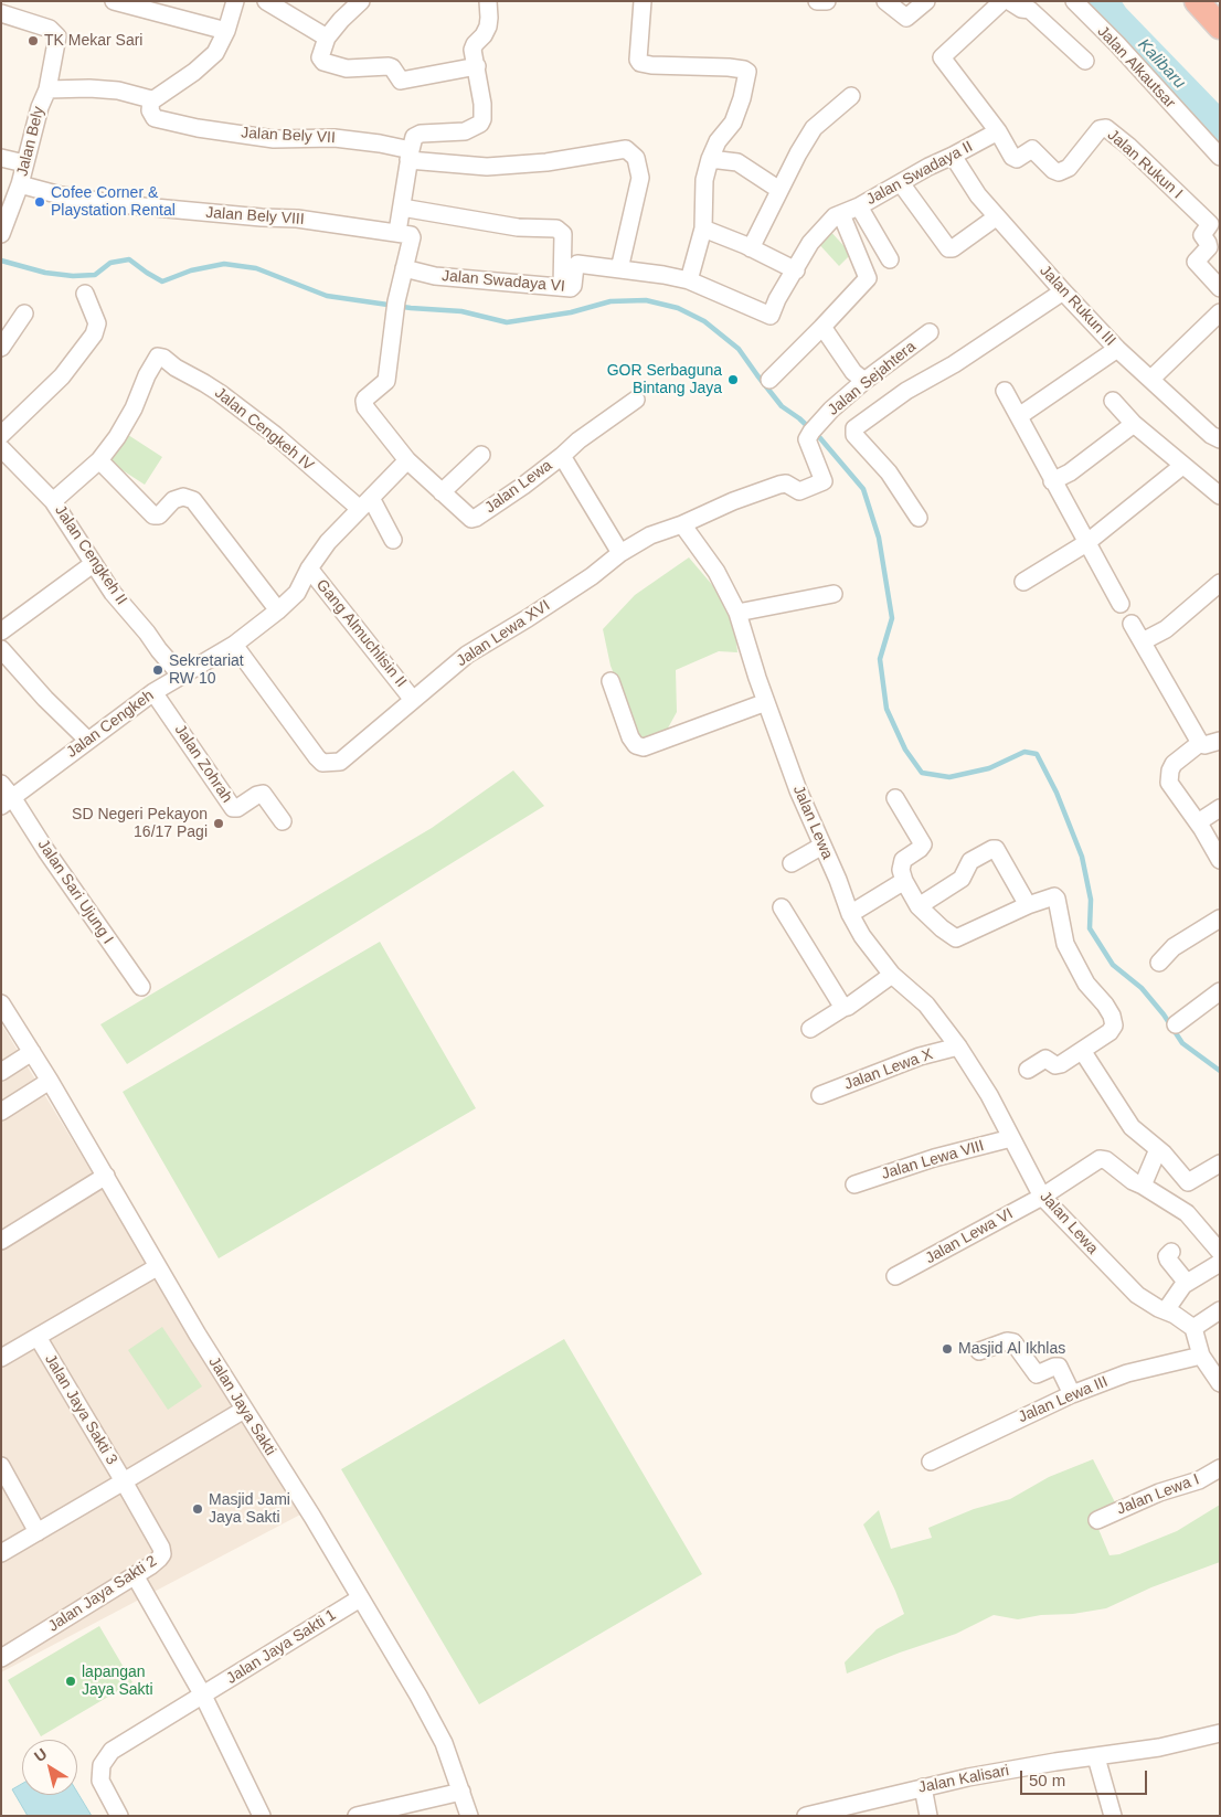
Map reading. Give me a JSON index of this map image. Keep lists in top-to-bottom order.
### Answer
{
  "streets": {
    "street": [
      "Jalan Alkautsar",
      "Jalan Bely VII",
      "Jalan Bely",
      "Jalan Rukun I",
      "Jalan Swadaya II",
      "Jalan Bely VIII",
      "Jalan Swadaya VI",
      "Jalan Rukun III",
      "Jalan Sejahtera",
      "Jalan Cengkeh IV",
      "Jalan Lewa",
      "Jalan Cengkeh II",
      "Gang Almuchlisin II",
      "Jalan Lewa XVI",
      "Jalan Cengkeh",
      "Jalan Zohrah",
      "Jalan Sari Ujung I",
      "Jalan Lewa X",
      "Jalan Lewa VIII",
      "Jalan Lewa VI",
      "Jalan Lewa III",
      "Jalan Jaya Sakti",
      "Jalan Jaya Sakti 3",
      "Jalan Lewa I",
      "Jalan Jaya Sakti 2",
      "Jalan Jaya Sakti 1",
      "Jalan Kalisari"
    ]
  },
  "crossings": [
    ["Jalan Bely VII", "Jalan Bely"],
    ["Jalan Bely", "Jalan Bely VIII"],
    ["Jalan Rukun I", "Jalan Swadaya II"],
    ["Jalan Swadaya II", "Jalan Swadaya VI"],
    ["Jalan Swadaya II", "Jalan Rukun III"],
    ["Jalan Swadaya VI", "Jalan Lewa"],
    ["Jalan Sejahtera", "Jalan Lewa"],
    ["Jalan Cengkeh IV", "Jalan Cengkeh II"],
    ["Jalan Cengkeh IV", "Jalan Cengkeh"],
    ["Jalan Lewa", "Jalan Lewa XVI"],
    ["Jalan Lewa", "Jalan Cengkeh"],
    ["Jalan Lewa", "Jalan Lewa X"],
    ["Jalan Lewa", "Jalan Lewa VIII"],
    ["Jalan Lewa", "Jalan Lewa VI"],
    ["Jalan Cengkeh II", "Jalan Cengkeh"],
    ["Gang Almuchlisin II", "Jalan Lewa XVI"],
    ["Gang Almuchlisin II", "Jalan Cengkeh"],
    ["Jalan Lewa XVI", "Jalan Cengkeh"],
    ["Jalan Cengkeh", "Jalan Zohrah"],
    ["Jalan Cengkeh", "Jalan Sari Ujung I"],
    ["Jalan Jaya Sakti", "Jalan Jaya Sakti 3"],
    ["Jalan Jaya Sakti", "Jalan Jaya Sakti 1"],
    ["Jalan Jaya Sakti 3", "Jalan Jaya Sakti 2"]
  ],
  "water": ["Kalibaru"],
  "places": [
    "TK Mekar Sari",
    "Cofee Corner & Playstation Rental",
    "GOR Serbaguna Bintang Jaya",
    "Sekretariat RW 10",
    "SD Negeri Pekayon 16/17 Pagi",
    "Masjid Al Ikhlas",
    "Masjid Jami Jaya Sakti",
    "lapangan Jaya Sakti"
  ],
  "scale_bar": "50 m",
  "north": "top left"
}
